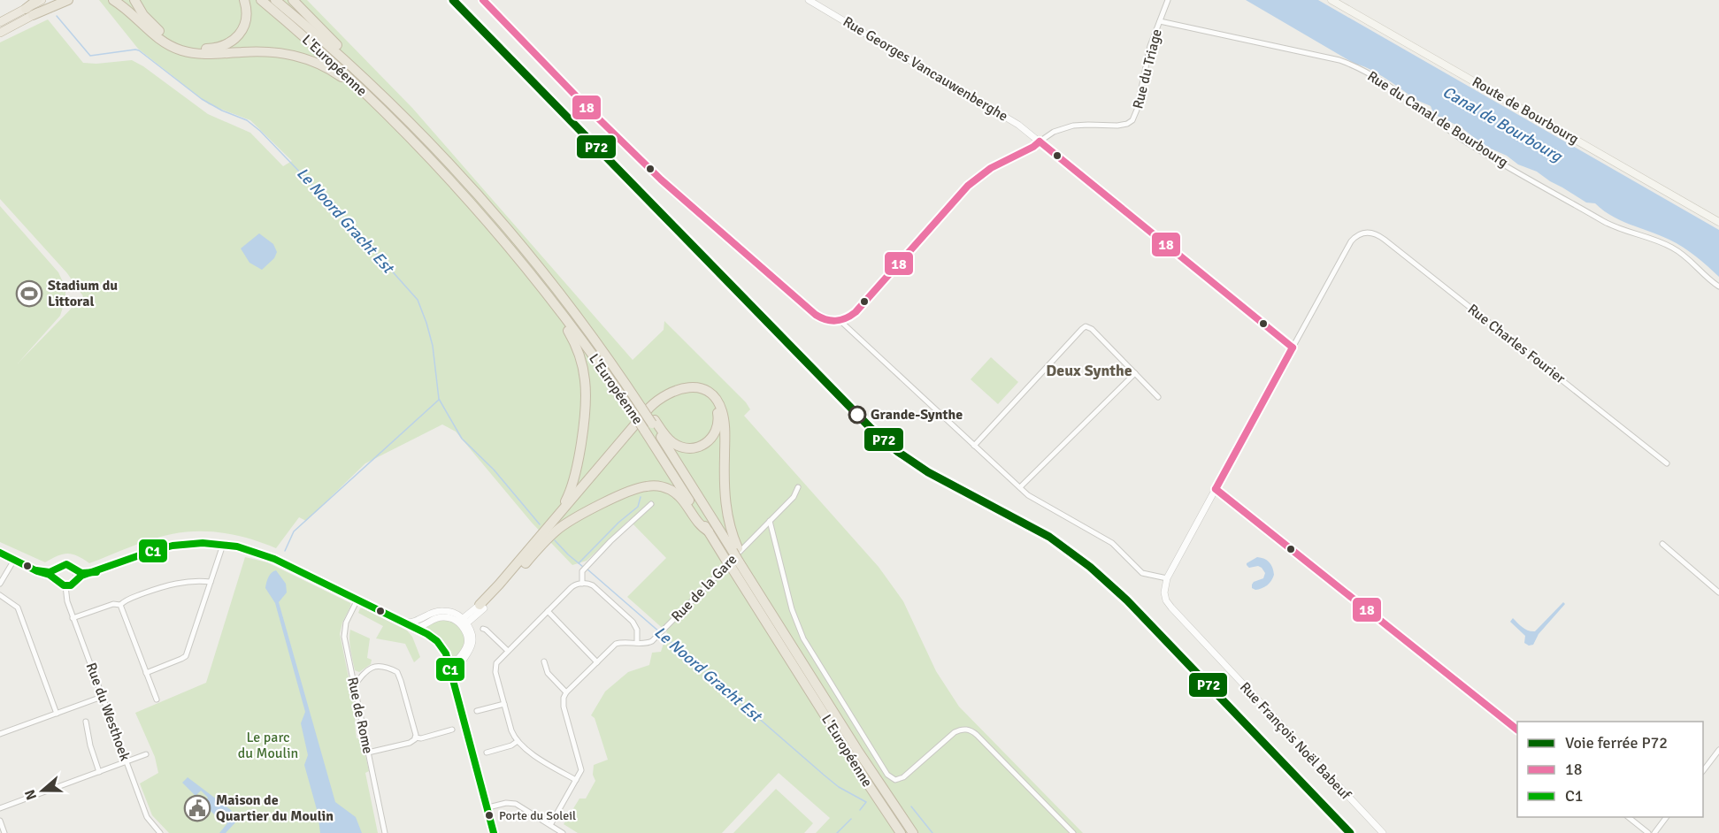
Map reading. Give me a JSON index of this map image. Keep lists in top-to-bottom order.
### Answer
{
  "streets": {
    "highway": ["L'Européenne"],
    "main road": ["Route de Bourbourg"],
    "street": [
      "Rue Georges Vancauwenberghe",
      "Rue du Triage",
      "Rue du Canal de Bourbourg",
      "Rue Charles Fourier",
      "Rue de la Gare",
      "Rue du Westhoek",
      "Rue de Rome",
      "Rue François Noël Babeuf"
    ]
  },
  "crossings": [
    ["Rue Georges Vancauwenberghe", "Rue du Triage"],
    ["Rue Georges Vancauwenberghe", "Rue Charles Fourier"],
    ["Rue du Triage", "Rue du Canal de Bourbourg"]
  ],
  "districts": ["Deux Synthe"],
  "water": ["Canal de Bourbourg", "Le Noord Gracht Est"],
  "parks": ["Le parc du Moulin"],
  "places": {
    "sports": ["Stadium du Littoral"],
    "other": ["Grande-Synthe", "Porte du Soleil"],
    "public building": ["Maison de Quartier du Moulin"]
  },
  "lines": ["rail line P72", "transit line 18", "transit line C1"],
  "legend": ["Voie ferrée P72", "18", "C1"],
  "north": "left"
}
